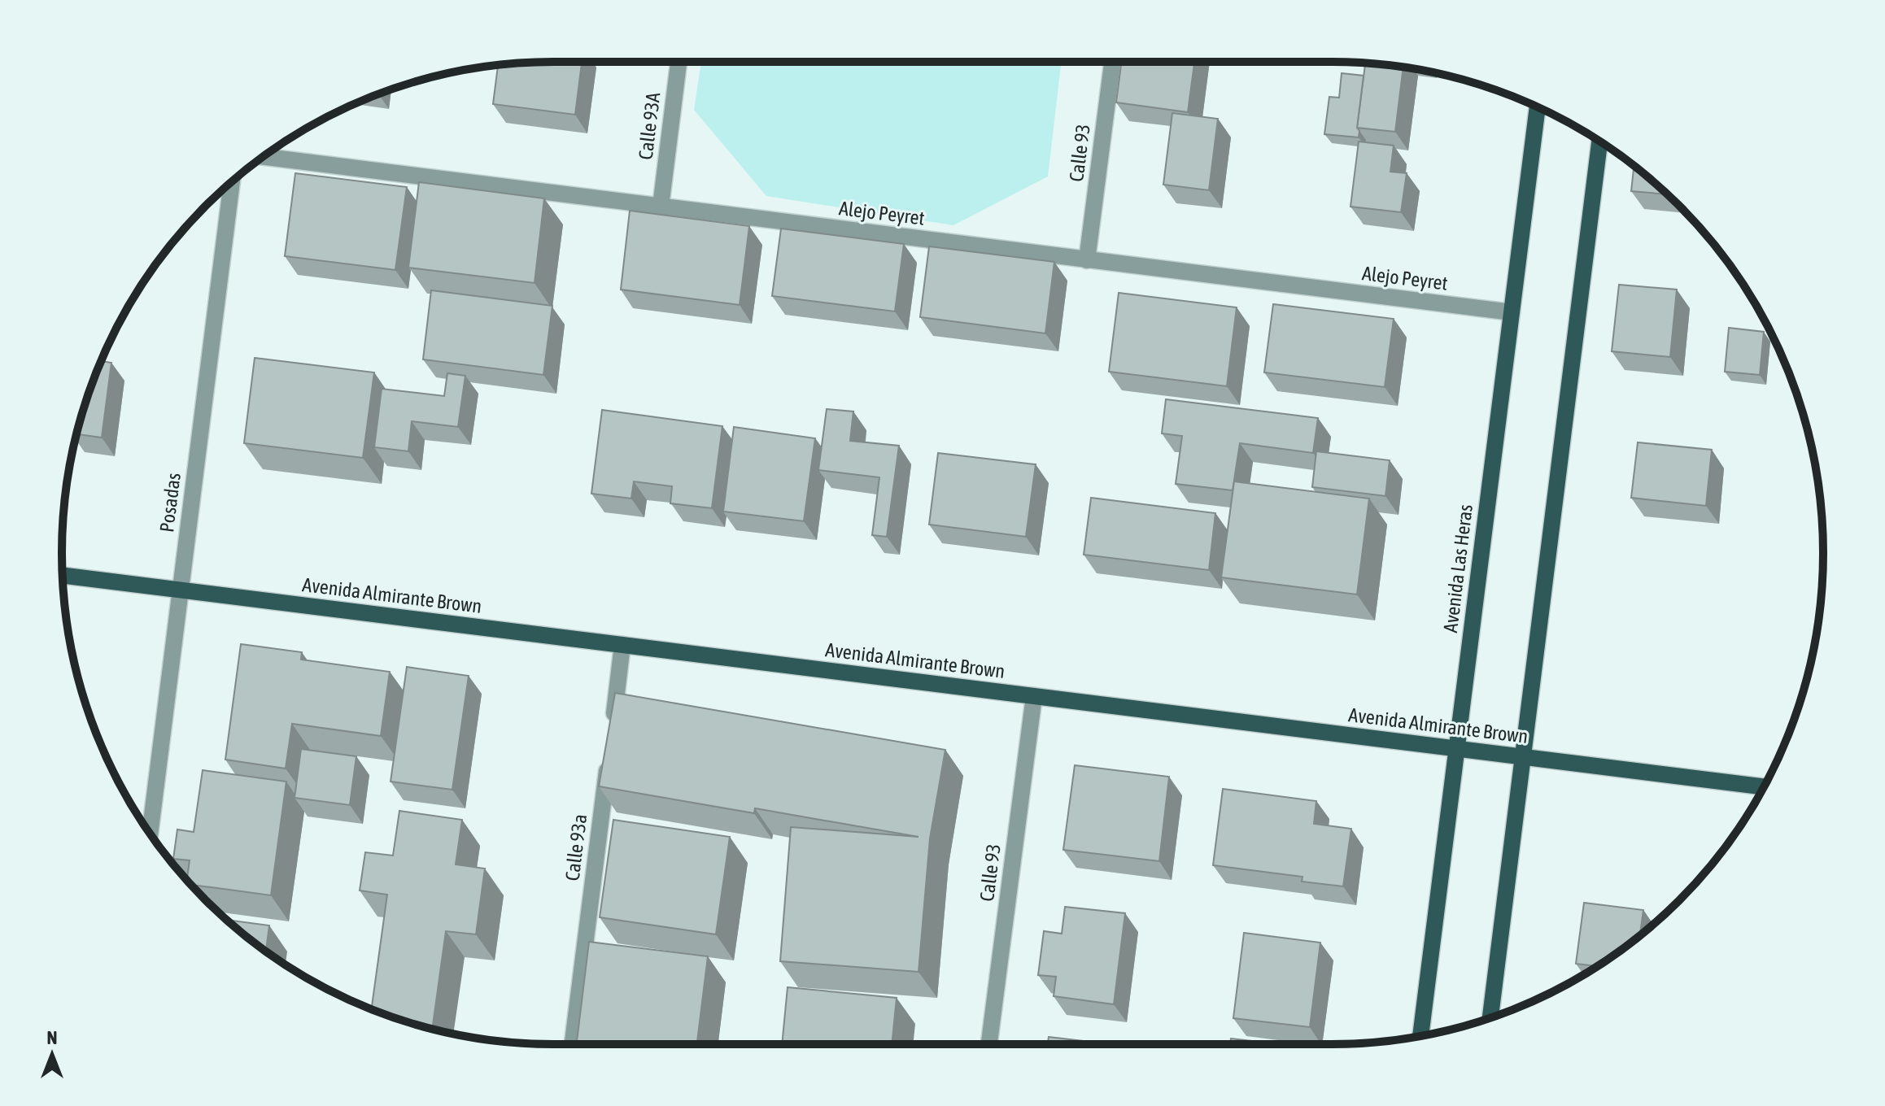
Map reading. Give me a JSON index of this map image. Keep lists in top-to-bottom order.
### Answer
{
  "streets": {
    "main road": ["Avenida Las Heras", "Avenida Almirante Brown"],
    "street": [
      "Calle 93A",
      "Calle 93",
      "Alejo Peyret",
      "Posadas",
      "Calle 93a"
    ]
  },
  "crossings": [
    ["Calle 93A", "Alejo Peyret"],
    ["Calle 93", "Alejo Peyret"],
    ["Calle 93", "Avenida Almirante Brown"],
    ["Alejo Peyret", "Avenida Las Heras"],
    ["Posadas", "Avenida Almirante Brown"],
    ["Avenida Las Heras", "Avenida Almirante Brown"]
  ],
  "north": "top"
}
